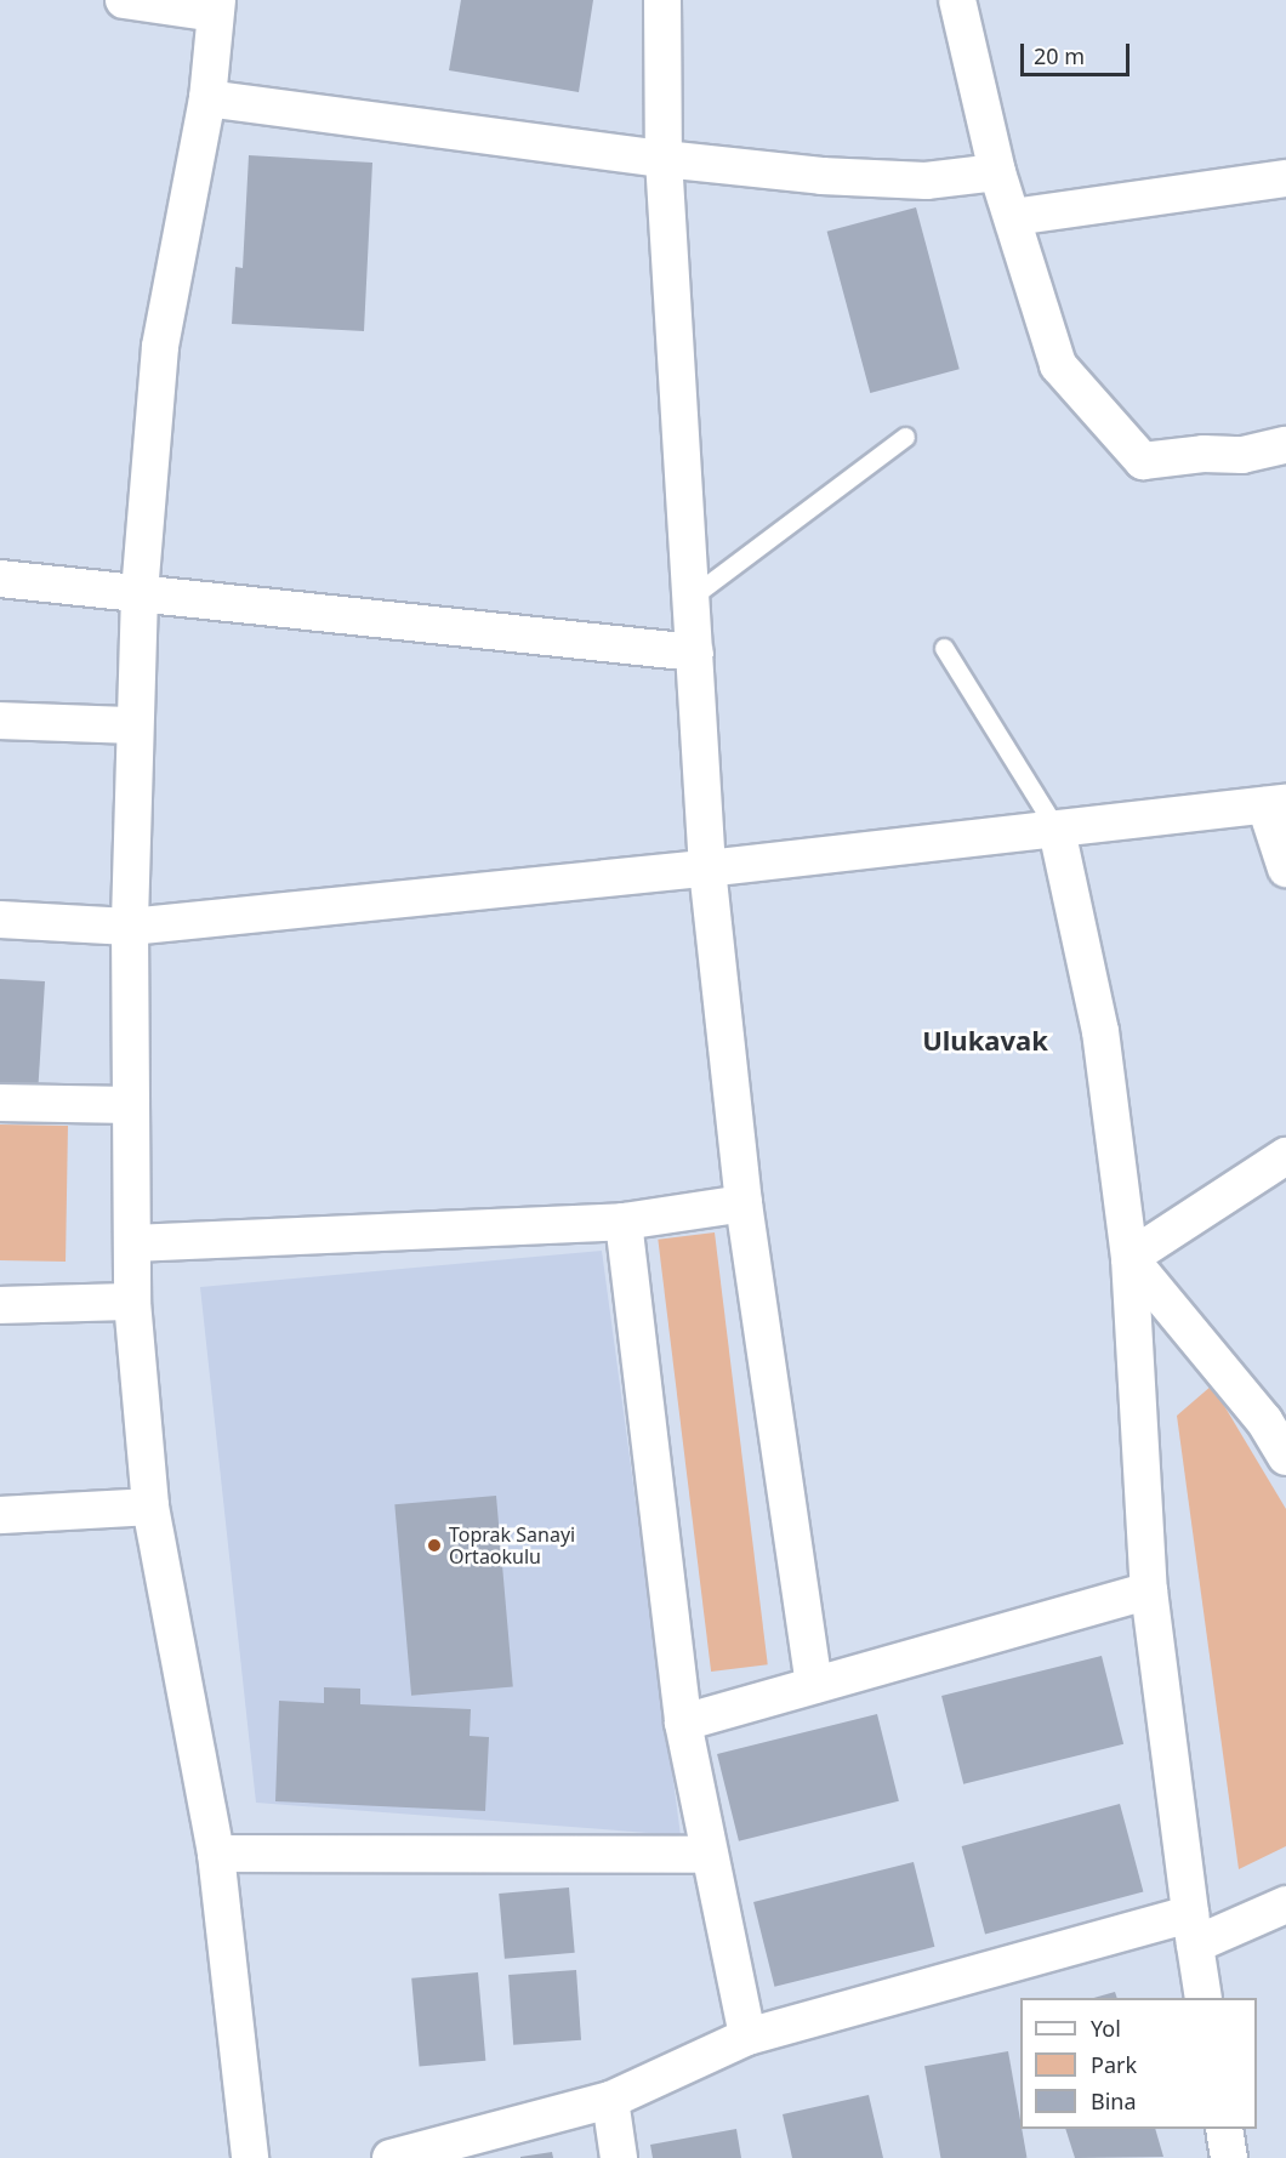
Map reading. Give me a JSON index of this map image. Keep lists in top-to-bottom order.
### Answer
{
  "districts": ["Ulukavak"],
  "places": ["Toprak Sanayi Ortaokulu"],
  "legend": ["Yol", "Park", "Bina"],
  "scale_bar": "20 m"
}
